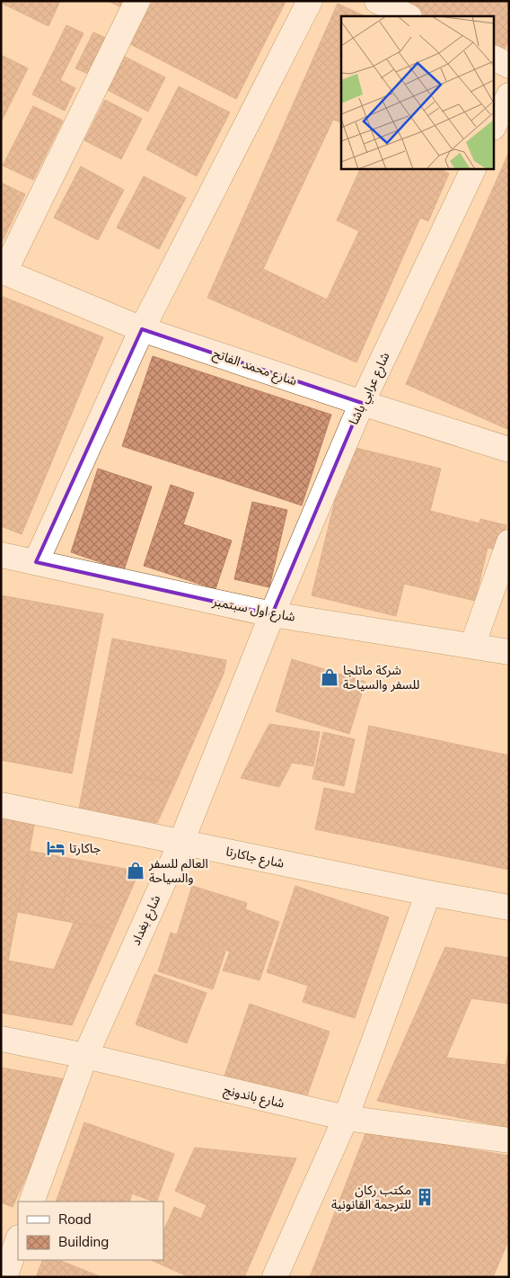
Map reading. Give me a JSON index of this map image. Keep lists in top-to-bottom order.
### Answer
{
  "streets": {
    "street": [
      "شارع محمد الفاتح",
      "شارع عرابي باشا",
      "شارع اول سبتمبر",
      "شارع جاكارتا",
      "شارع بغداد",
      "شارع باندونج"
    ]
  },
  "crossings": [
    ["شارع محمد الفاتح", "شارع عرابي باشا"],
    ["شارع عرابي باشا", "شارع اول سبتمبر"],
    ["شارع عرابي باشا", "شارع بغداد"],
    ["شارع اول سبتمبر", "شارع بغداد"],
    ["شارع جاكارتا", "شارع بغداد"],
    ["شارع بغداد", "شارع باندونج"]
  ],
  "places": {
    "shop": ["شركة ماتلجا للسفر والسياحة", "العالم للسفر والسياحة"],
    "hotel": ["جاكارتا"],
    "building": ["مكتب ركان للترجمة القانونية"]
  },
  "legend": ["Road", "Building"]
}
